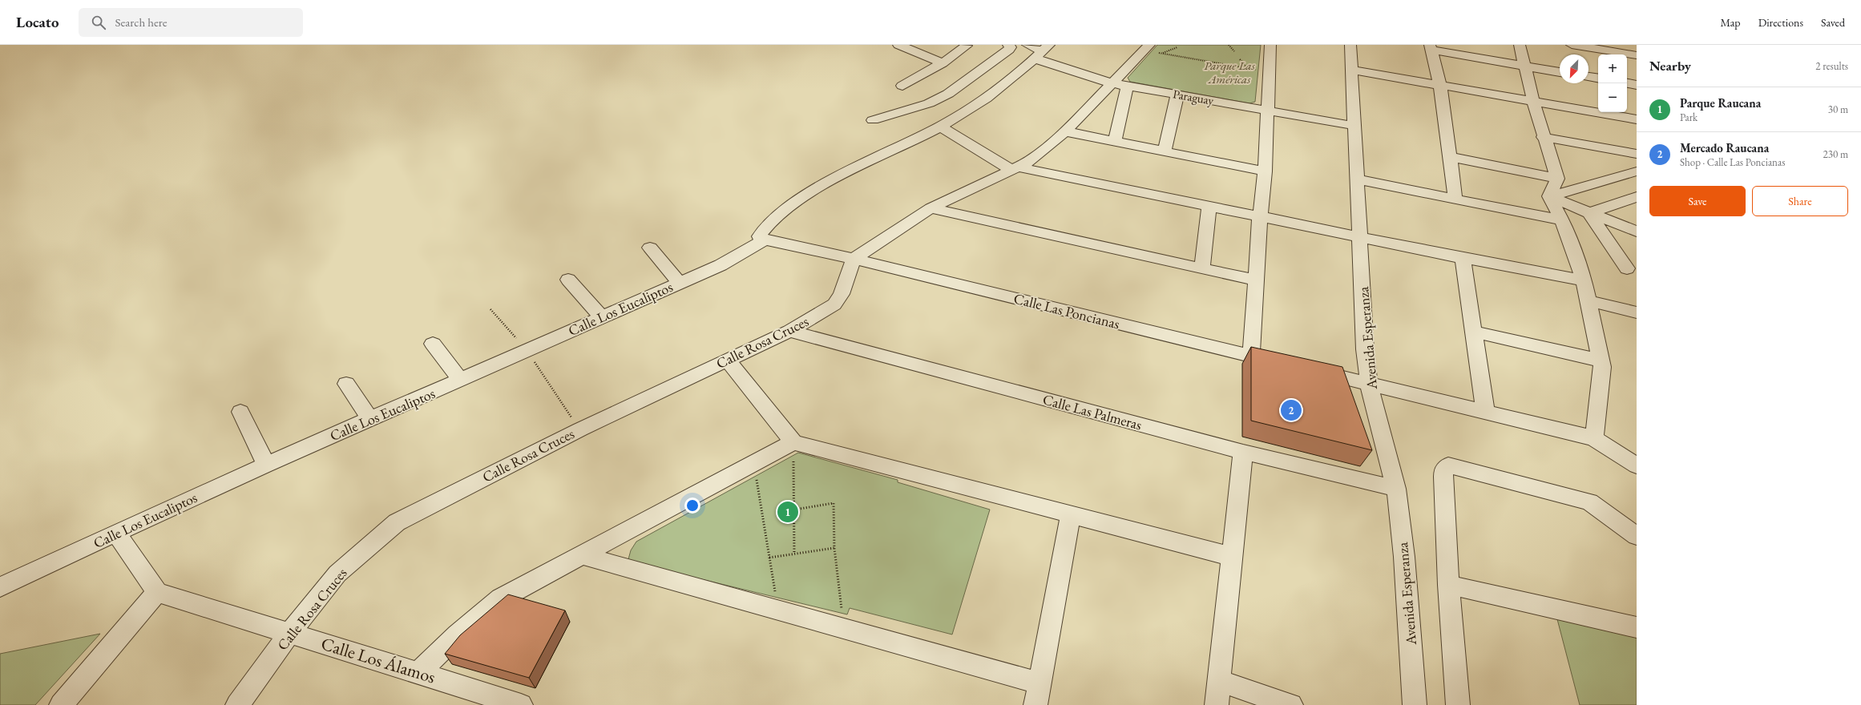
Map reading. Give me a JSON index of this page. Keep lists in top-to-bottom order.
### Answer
{
  "streets": {
    "street": [
      "Paraguay",
      "Calle Los Eucaliptos",
      "Calle Las Poncianas",
      "Avenida Esperanza",
      "Calle Rosa Cruces",
      "Calle Las Palmeras",
      "Calle Los Álamos"
    ]
  },
  "crossings": [
    ["Paraguay", "Avenida Esperanza"],
    ["Calle Los Eucaliptos", "Calle Las Poncianas"],
    ["Calle Las Poncianas", "Calle Rosa Cruces"],
    ["Avenida Esperanza", "Calle Las Palmeras"],
    ["Calle Rosa Cruces", "Calle Las Palmeras"],
    ["Calle Rosa Cruces", "Calle Los Álamos"]
  ],
  "parks": ["Parque Las Américas"],
  "north": "bottom left",
  "page": {
    "header": "Locato",
    "search": "Search here",
    "nav": ["Map", "Directions", "Saved"],
    "heading": ["Nearby", "2 results"],
    "map_buttons": ["+", "−"],
    "list": [
      {
        "mark": "1",
        "name": "Parque Raucana",
        "note": "Park",
        "value": "30 m"
      },
      {
        "mark": "2",
        "name": "Mercado Raucana",
        "note": "Shop · Calle Las Poncianas",
        "value": "230 m"
      }
    ],
    "buttons": ["Save", "Share"],
    "pins": ["2", "1"]
  }
}
